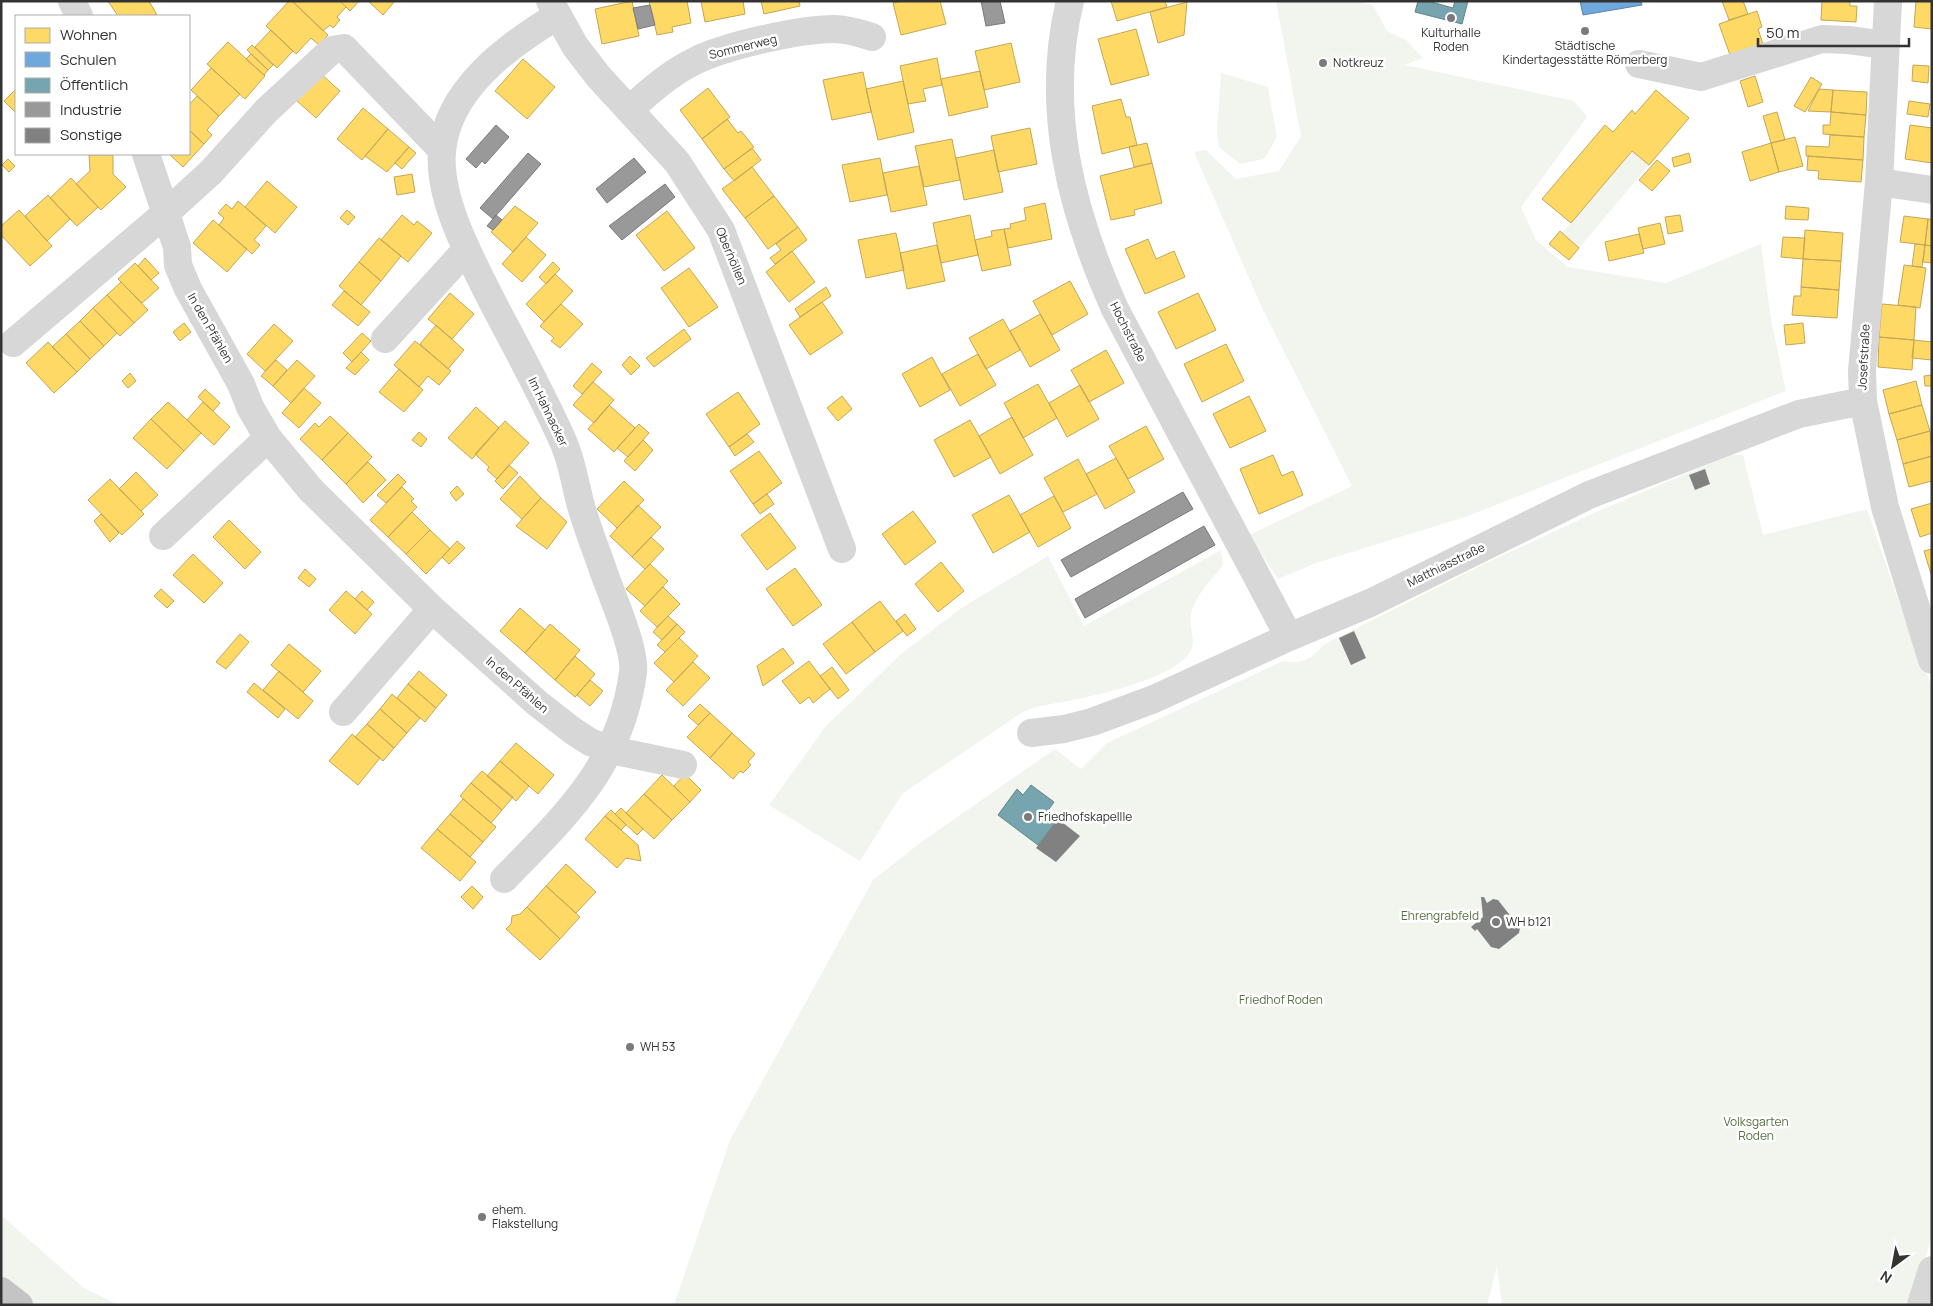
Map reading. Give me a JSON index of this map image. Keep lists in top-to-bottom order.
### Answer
{
  "streets": {
    "street": [
      "Sommerweg",
      "Oberhöllen",
      "In den Pfählen",
      "Hochstraße",
      "Josefstraße",
      "Im Hahnacker",
      "Matthiasstraße"
    ]
  },
  "crossings": [
    ["Sommerweg", "Oberhöllen"],
    ["Oberhöllen", "Im Hahnacker"],
    ["In den Pfählen", "Im Hahnacker"],
    ["Hochstraße", "Matthiasstraße"],
    ["Josefstraße", "Matthiasstraße"]
  ],
  "parks": ["Ehrengrabfeld", "Friedhof Roden", "Volksgarten Roden"],
  "places": [
    "Kulturhalle Roden",
    "Städtische Kindertagesstätte Römerberg",
    "Notkreuz",
    "Friedhofskapellle",
    "WH b121",
    "WH 53",
    "ehem. Flakstellung"
  ],
  "legend": [
    "Wohnen",
    "Schulen",
    "Öffentlich",
    "Industrie",
    "Sonstige"
  ],
  "scale_bar": "50 m",
  "north": "bottom left"
}
